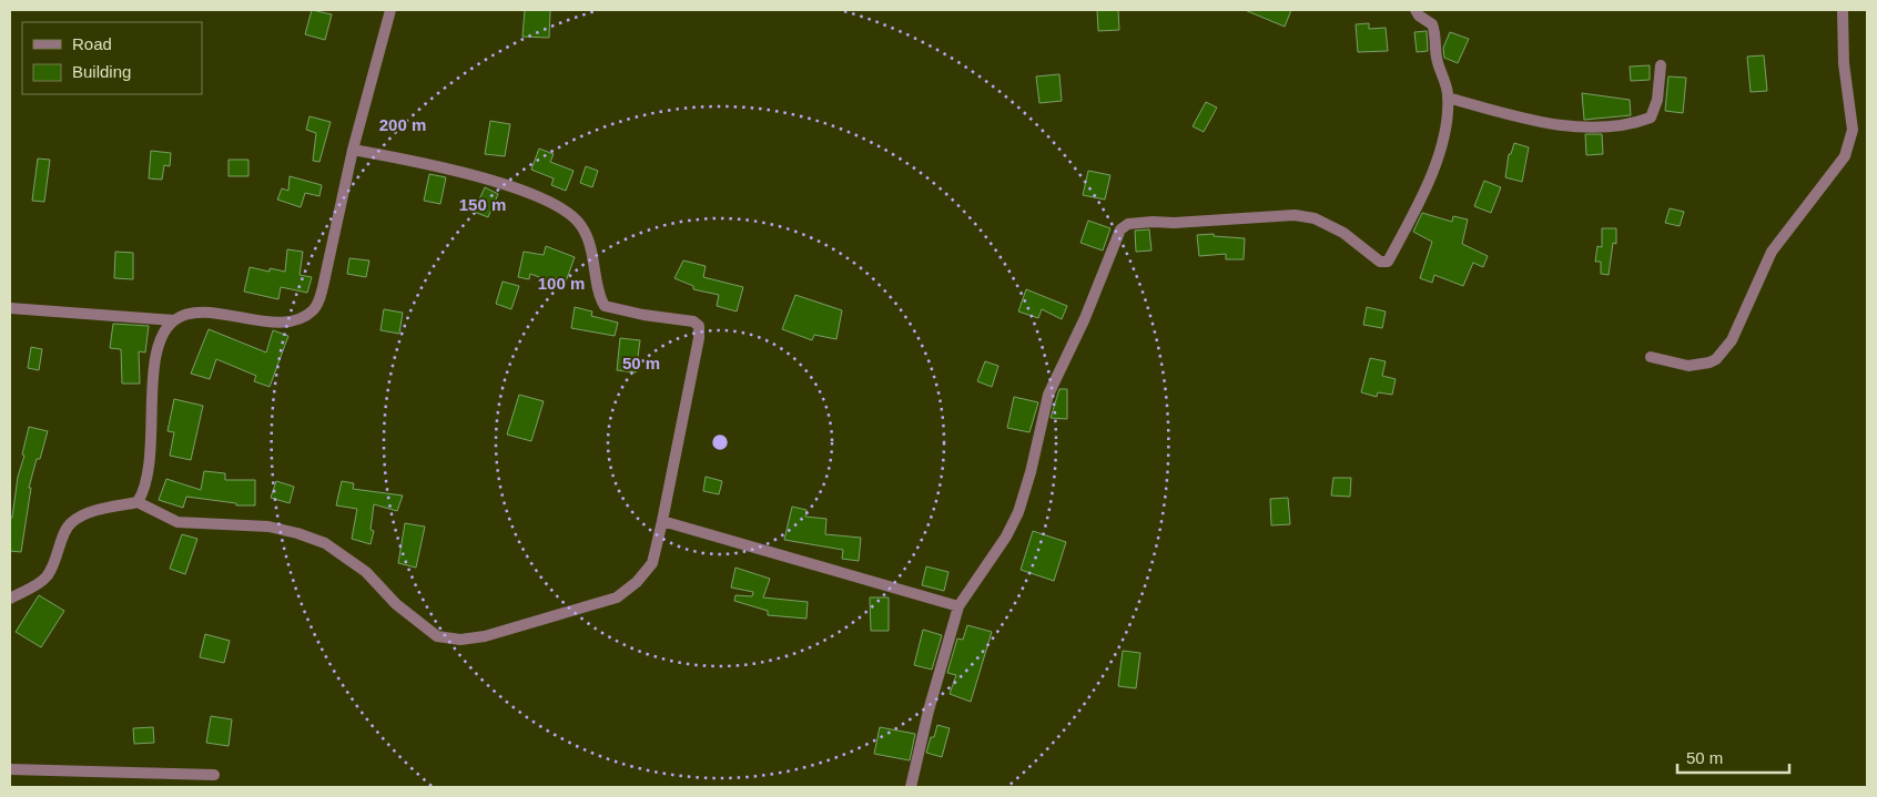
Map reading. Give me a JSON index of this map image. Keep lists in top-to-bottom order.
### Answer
{
  "legend": ["Road", "Building"],
  "scale_bar": "50 m",
  "rings": [
    "200 m",
    "150 m",
    "100 m",
    "50 m"
  ]
}
